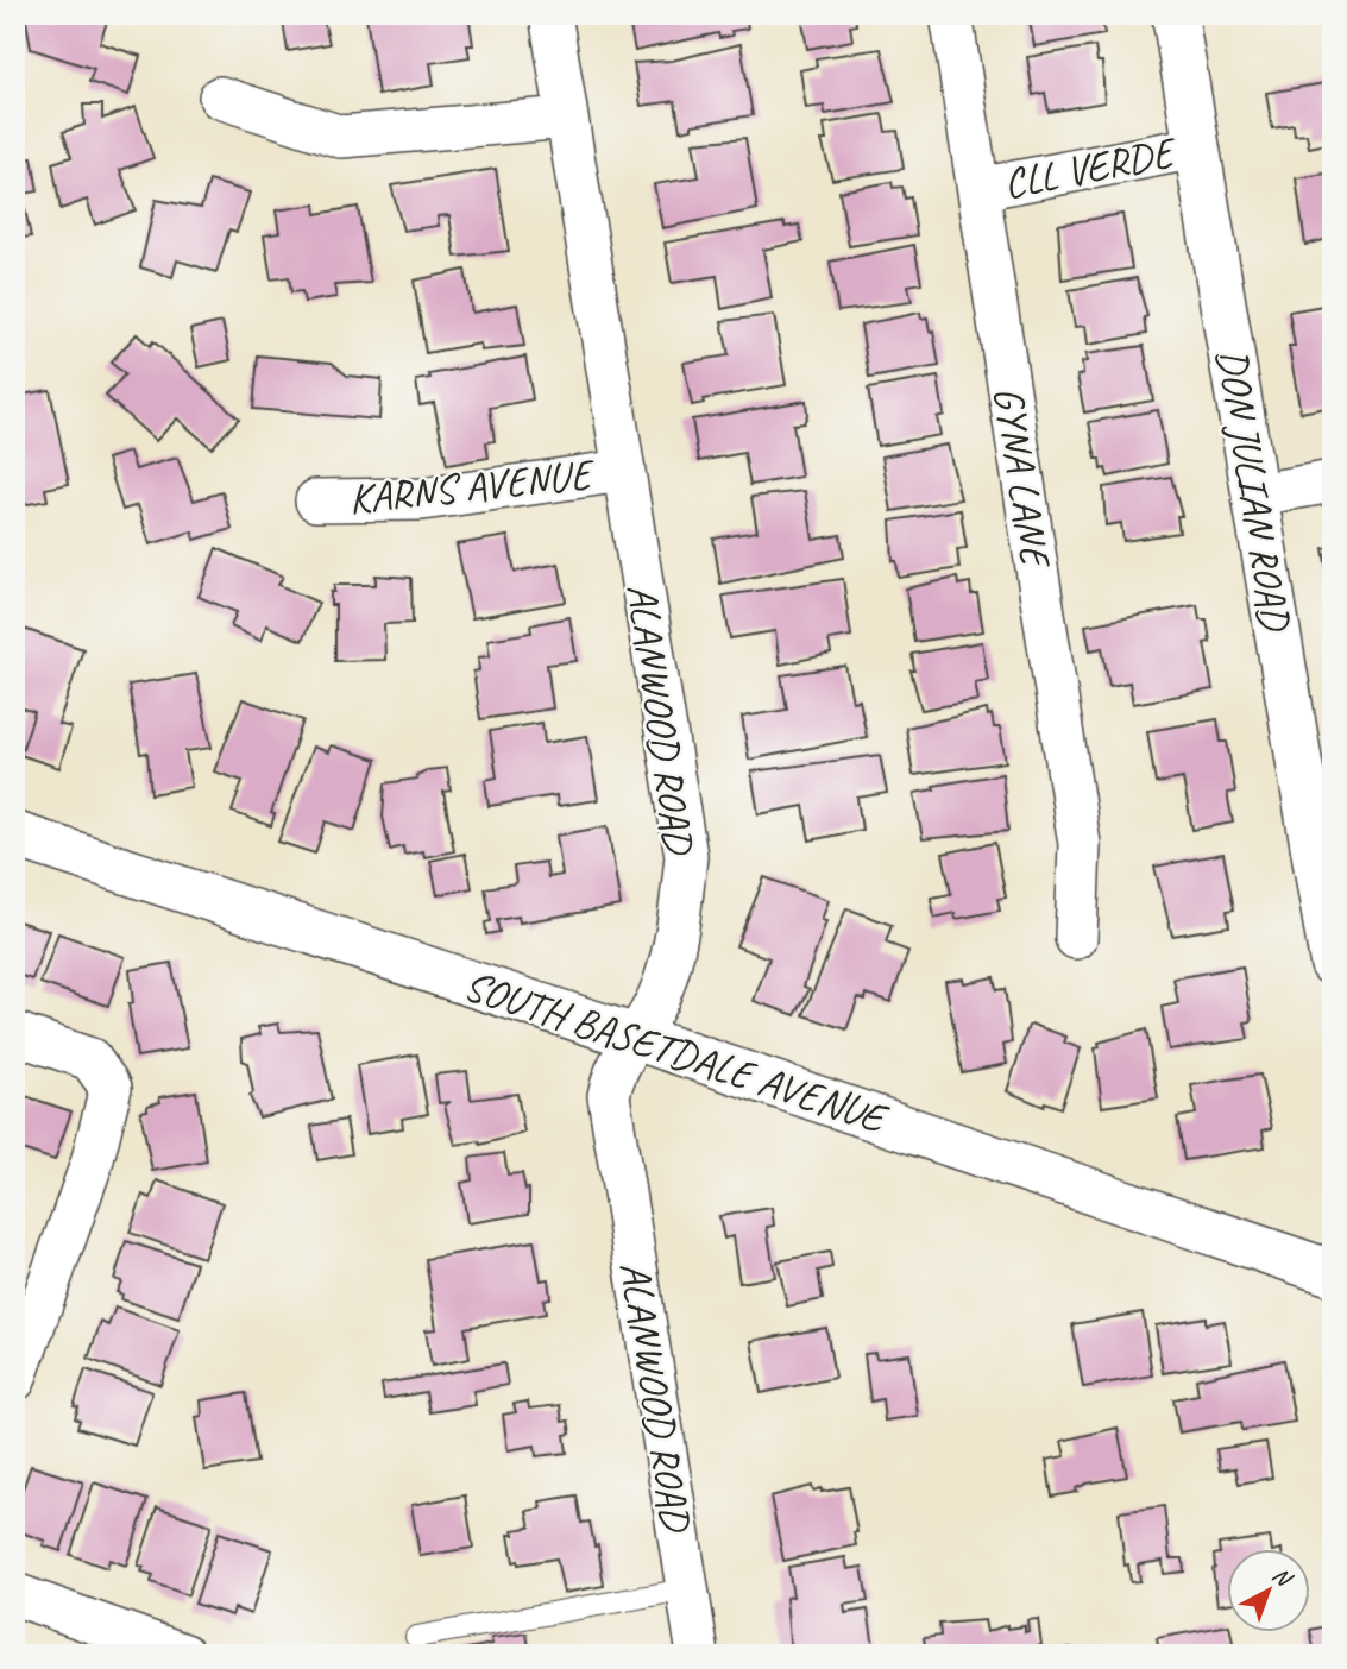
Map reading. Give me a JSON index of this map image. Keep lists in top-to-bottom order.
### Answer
{
  "streets": {
    "street": [
      "CLL VERDE",
      "GYNA LANE",
      "KARNS AVENUE",
      "DON JULIAN ROAD",
      "ALANWOOD ROAD",
      "SOUTH BASETDALE AVENUE"
    ]
  },
  "crossings": [
    ["CLL VERDE", "GYNA LANE"],
    ["CLL VERDE", "DON JULIAN ROAD"],
    ["KARNS AVENUE", "ALANWOOD ROAD"],
    ["ALANWOOD ROAD", "SOUTH BASETDALE AVENUE"]
  ],
  "north": "top right"
}
